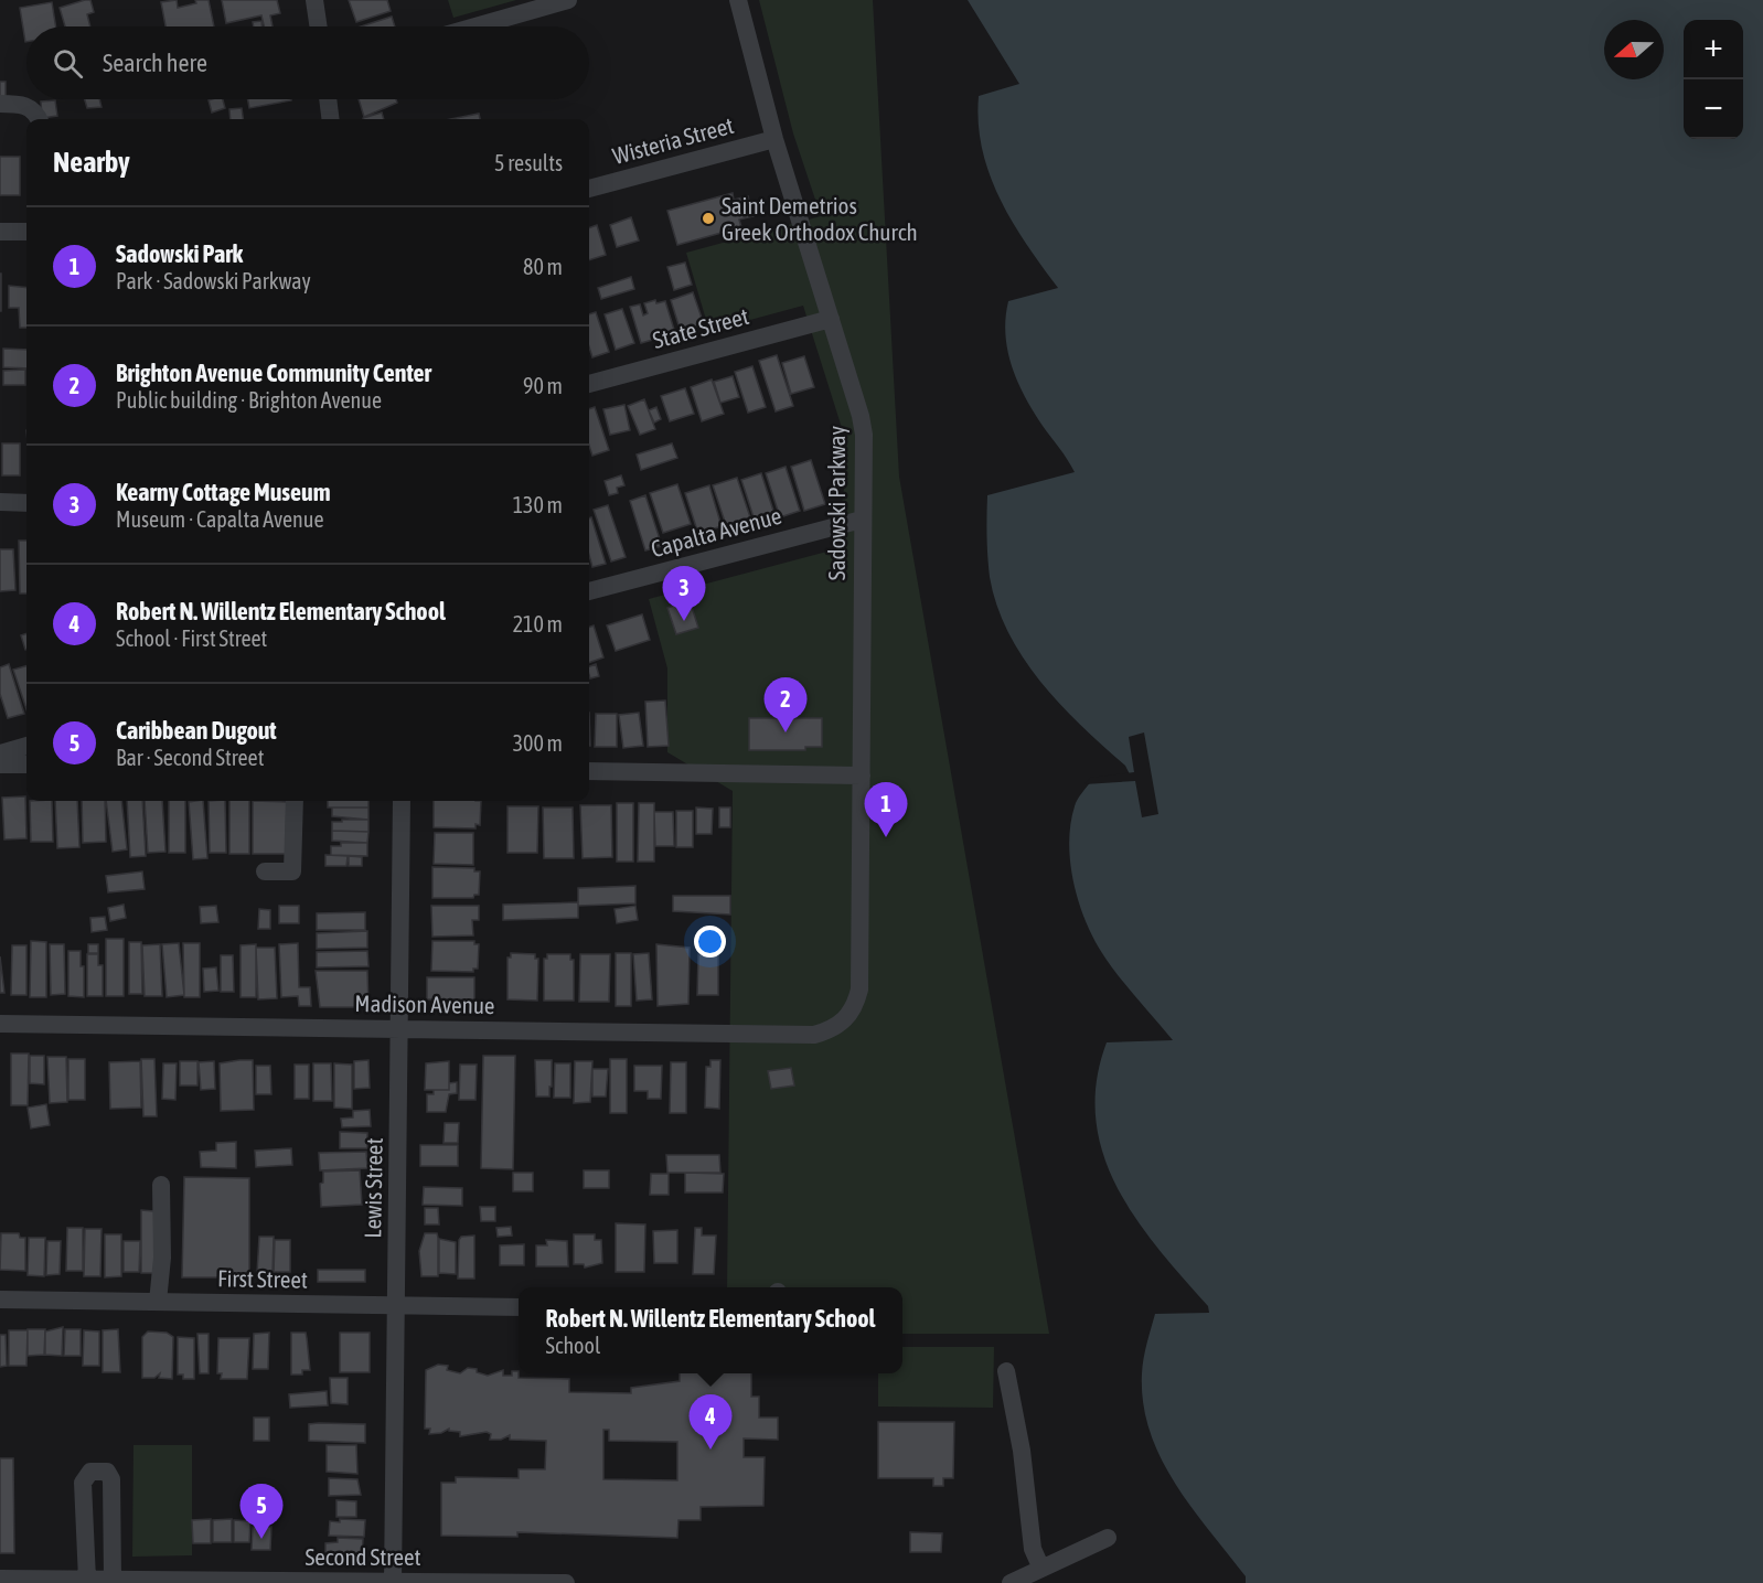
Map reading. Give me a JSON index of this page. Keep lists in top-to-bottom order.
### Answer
{
  "streets": {
    "street": [
      "Wisteria Street",
      "State Street",
      "Sadowski Parkway",
      "Capalta Avenue",
      "Madison Avenue",
      "Lewis Street",
      "First Street",
      "Second Street"
    ]
  },
  "crossings": [
    ["Wisteria Street", "Sadowski Parkway"],
    ["State Street", "Sadowski Parkway"],
    ["Sadowski Parkway", "Capalta Avenue"],
    ["Sadowski Parkway", "Madison Avenue"],
    ["Madison Avenue", "Lewis Street"],
    ["Lewis Street", "First Street"],
    ["Lewis Street", "Second Street"]
  ],
  "places": ["Saint Demetrios Greek Orthodox Church"],
  "north": "left",
  "page": {
    "map_buttons": ["+", "−"],
    "search": "Search here",
    "heading": ["Nearby", "5 results"],
    "list": [
      {
        "mark": "1",
        "name": "Sadowski Park",
        "note": "Park · Sadowski Parkway",
        "value": "80 m"
      },
      {
        "mark": "2",
        "name": "Brighton Avenue Community Center",
        "note": "Public building · Brighton Avenue",
        "value": "90 m"
      },
      {
        "mark": "3",
        "name": "Kearny Cottage Museum",
        "note": "Museum · Capalta Avenue",
        "value": "130 m"
      },
      {
        "mark": "4",
        "name": "Robert N. Willentz Elementary School",
        "note": "School · First Street",
        "value": "210 m"
      },
      {
        "mark": "5",
        "name": "Caribbean Dugout",
        "note": "Bar · Second Street",
        "value": "300 m"
      }
    ],
    "pins": [
      "3",
      "2",
      "1",
      "4",
      "5"
    ],
    "popup": ["Robert N. Willentz Elementary School", "School"]
  }
}
